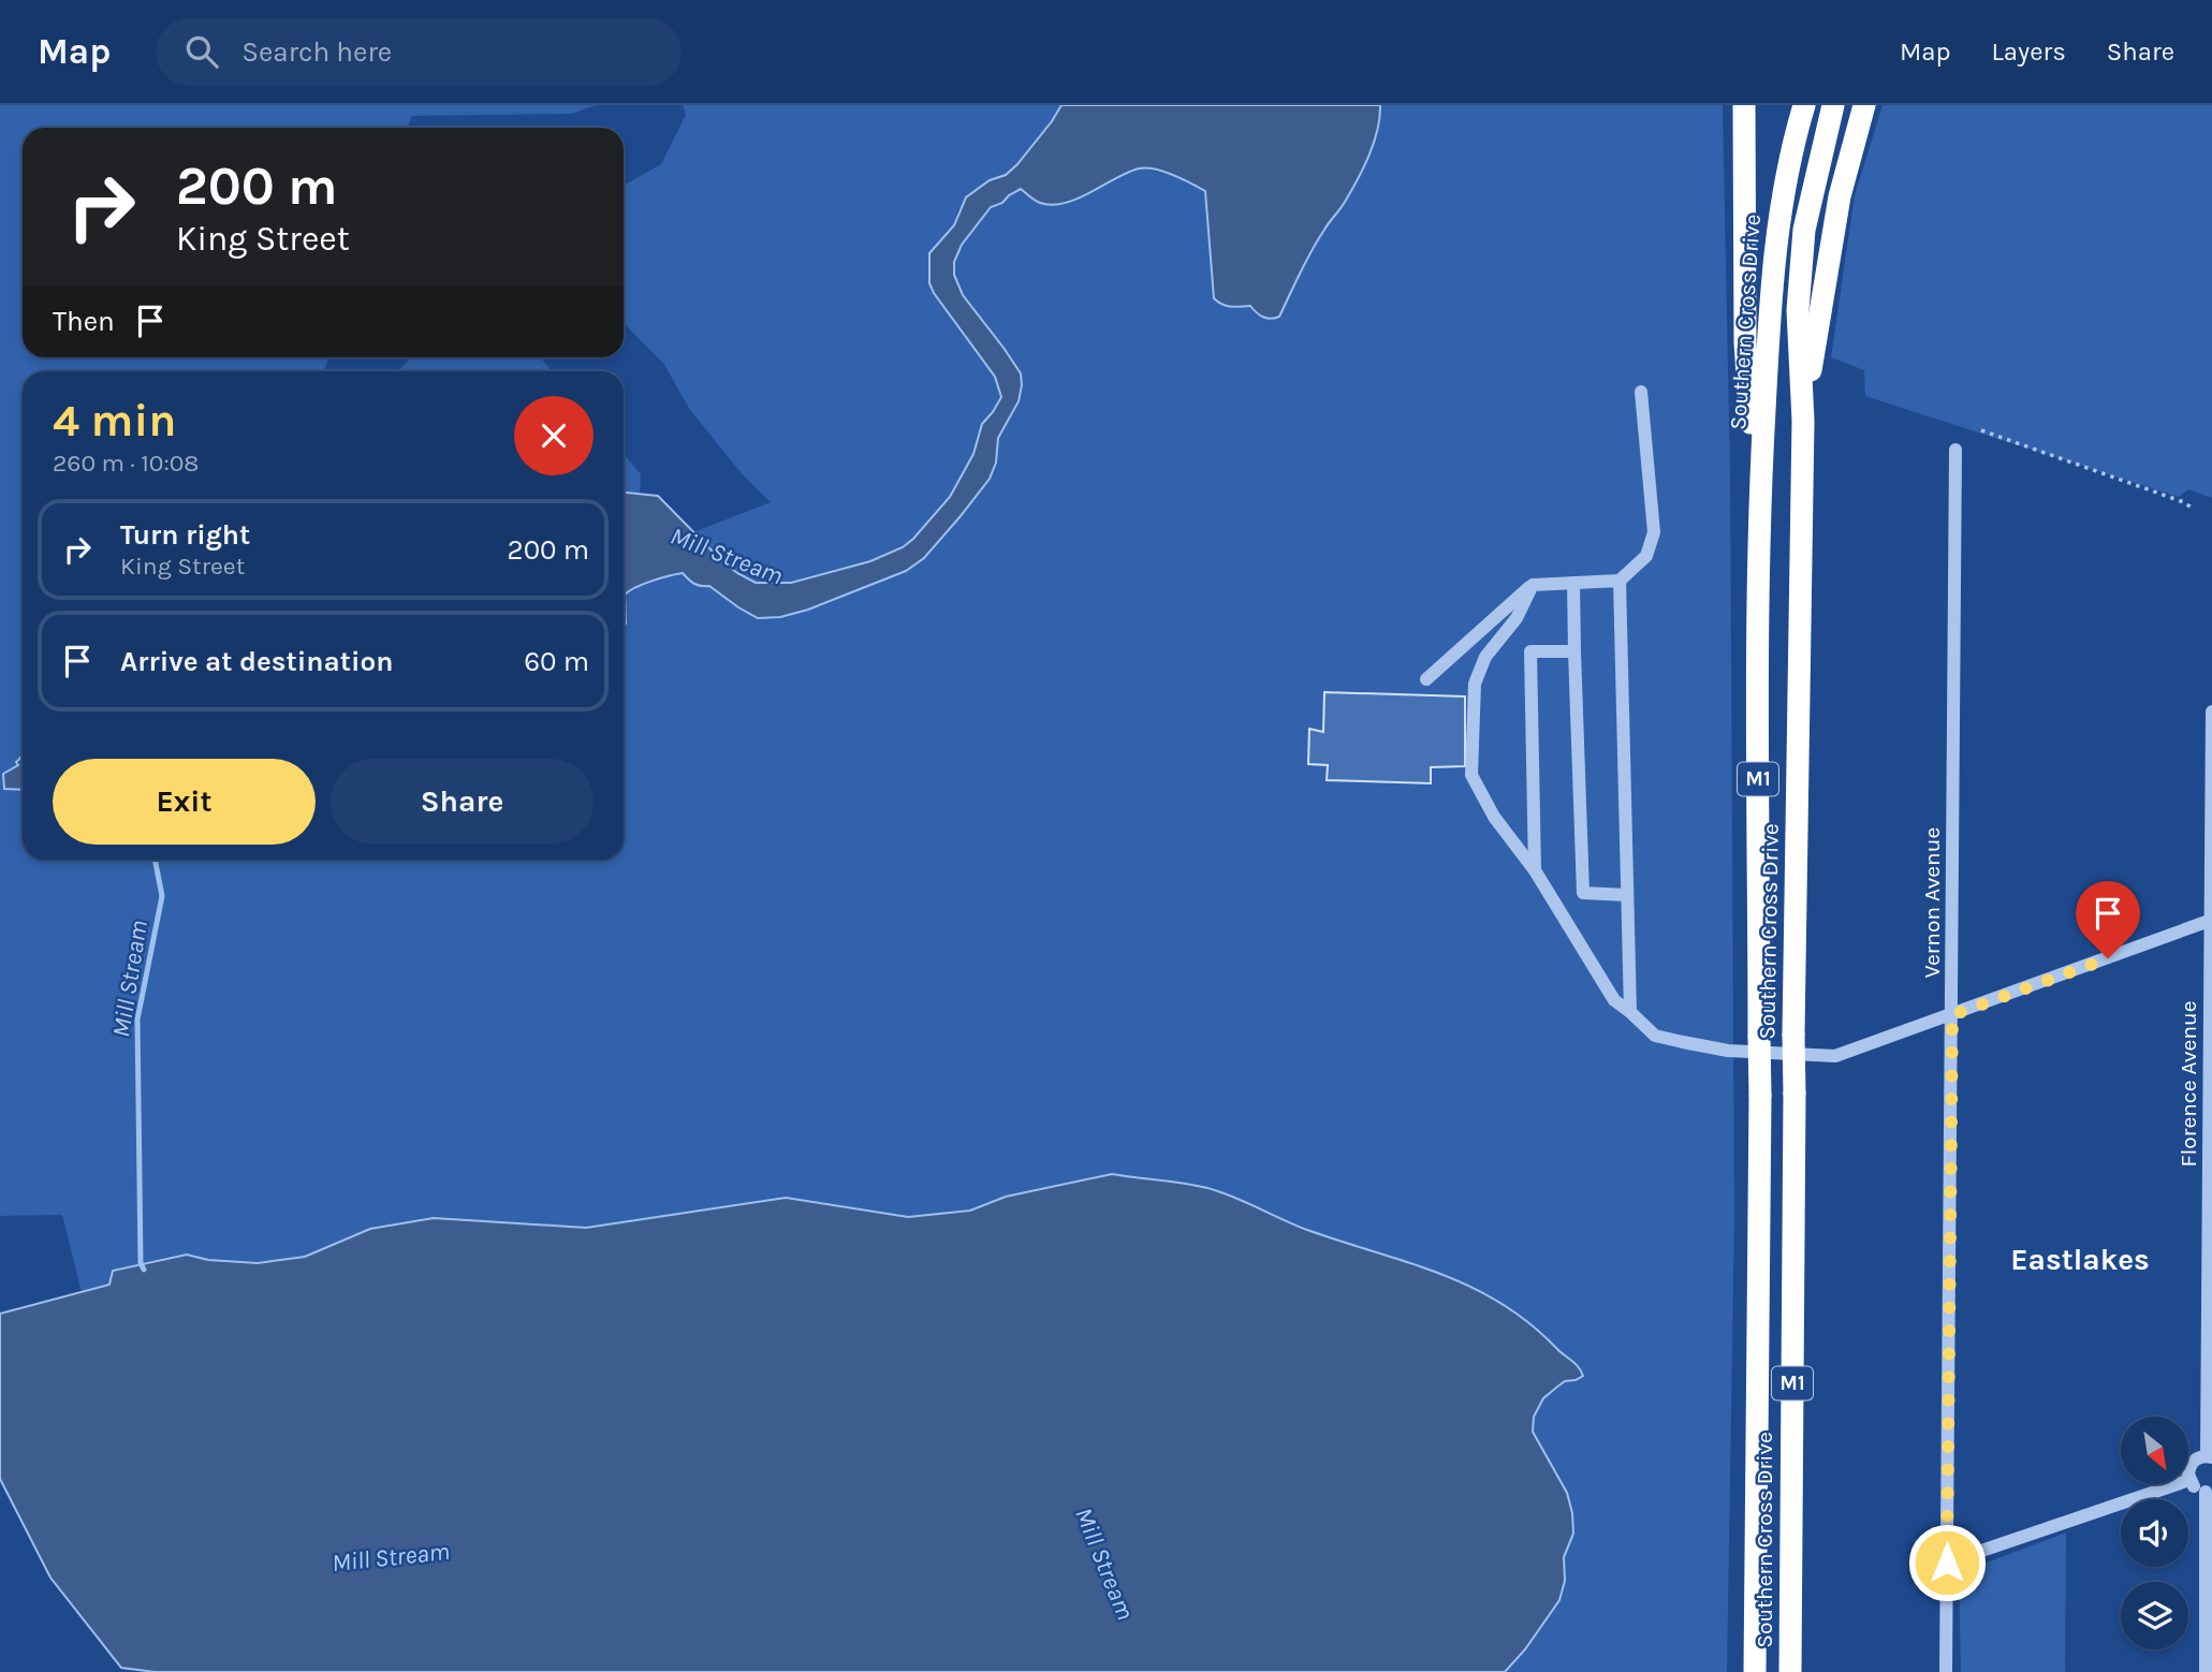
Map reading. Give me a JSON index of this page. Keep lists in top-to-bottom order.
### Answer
{
  "streets": {
    "highway": ["Southern Cross Drive", "M1"],
    "street": ["Vernon Avenue", "Florence Avenue"]
  },
  "districts": ["Eastlakes"],
  "water": ["Mill Stream"],
  "north": "bottom right",
  "page": {
    "header": "Map",
    "search": "Search here",
    "nav": ["Map", "Layers", "Share"],
    "turn": ["200 m", "King Street"],
    "then": "Then",
    "heading": ["4 min", "260 m · 10:08"],
    "list": [
      {
        "name": "Turn right",
        "note": "King Street",
        "value": "200 m"
      },
      {
        "name": "Arrive at destination",
        "value": "60 m"
      }
    ],
    "buttons": ["Exit", "Share"]
  }
}
